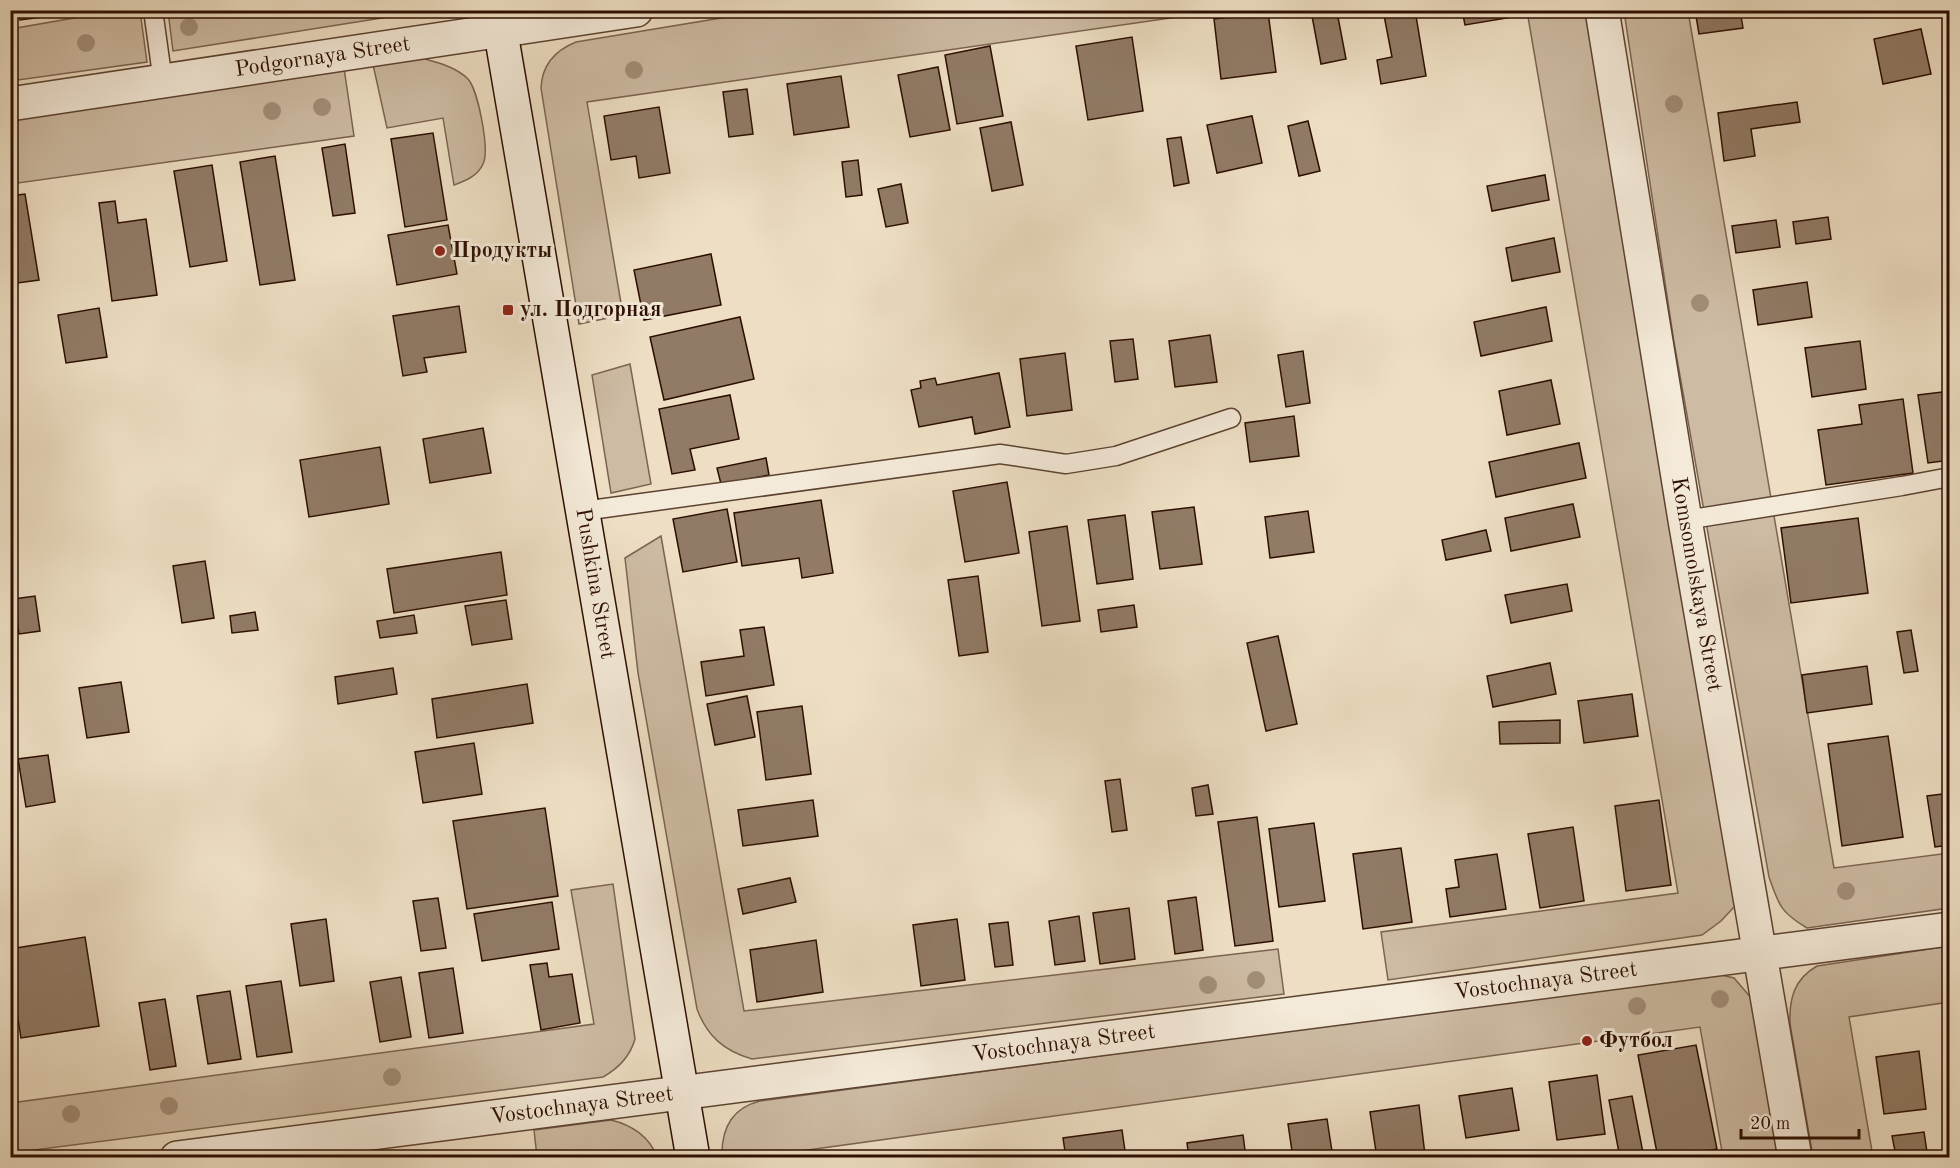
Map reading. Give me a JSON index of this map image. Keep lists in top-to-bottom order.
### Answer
{
  "streets": {
    "street": [
      "Podgornaya Street",
      "Pushkina Street",
      "Komsomolskaya Street",
      "Vostochnaya Street"
    ]
  },
  "crossings": [
    ["Podgornaya Street", "Pushkina Street"],
    ["Pushkina Street", "Vostochnaya Street"],
    ["Komsomolskaya Street", "Vostochnaya Street"]
  ],
  "places": {
    "other": ["Продукты", "Футбол"],
    "transit": ["ул. Подгорная"]
  },
  "scale_bar": "20 m"
}
